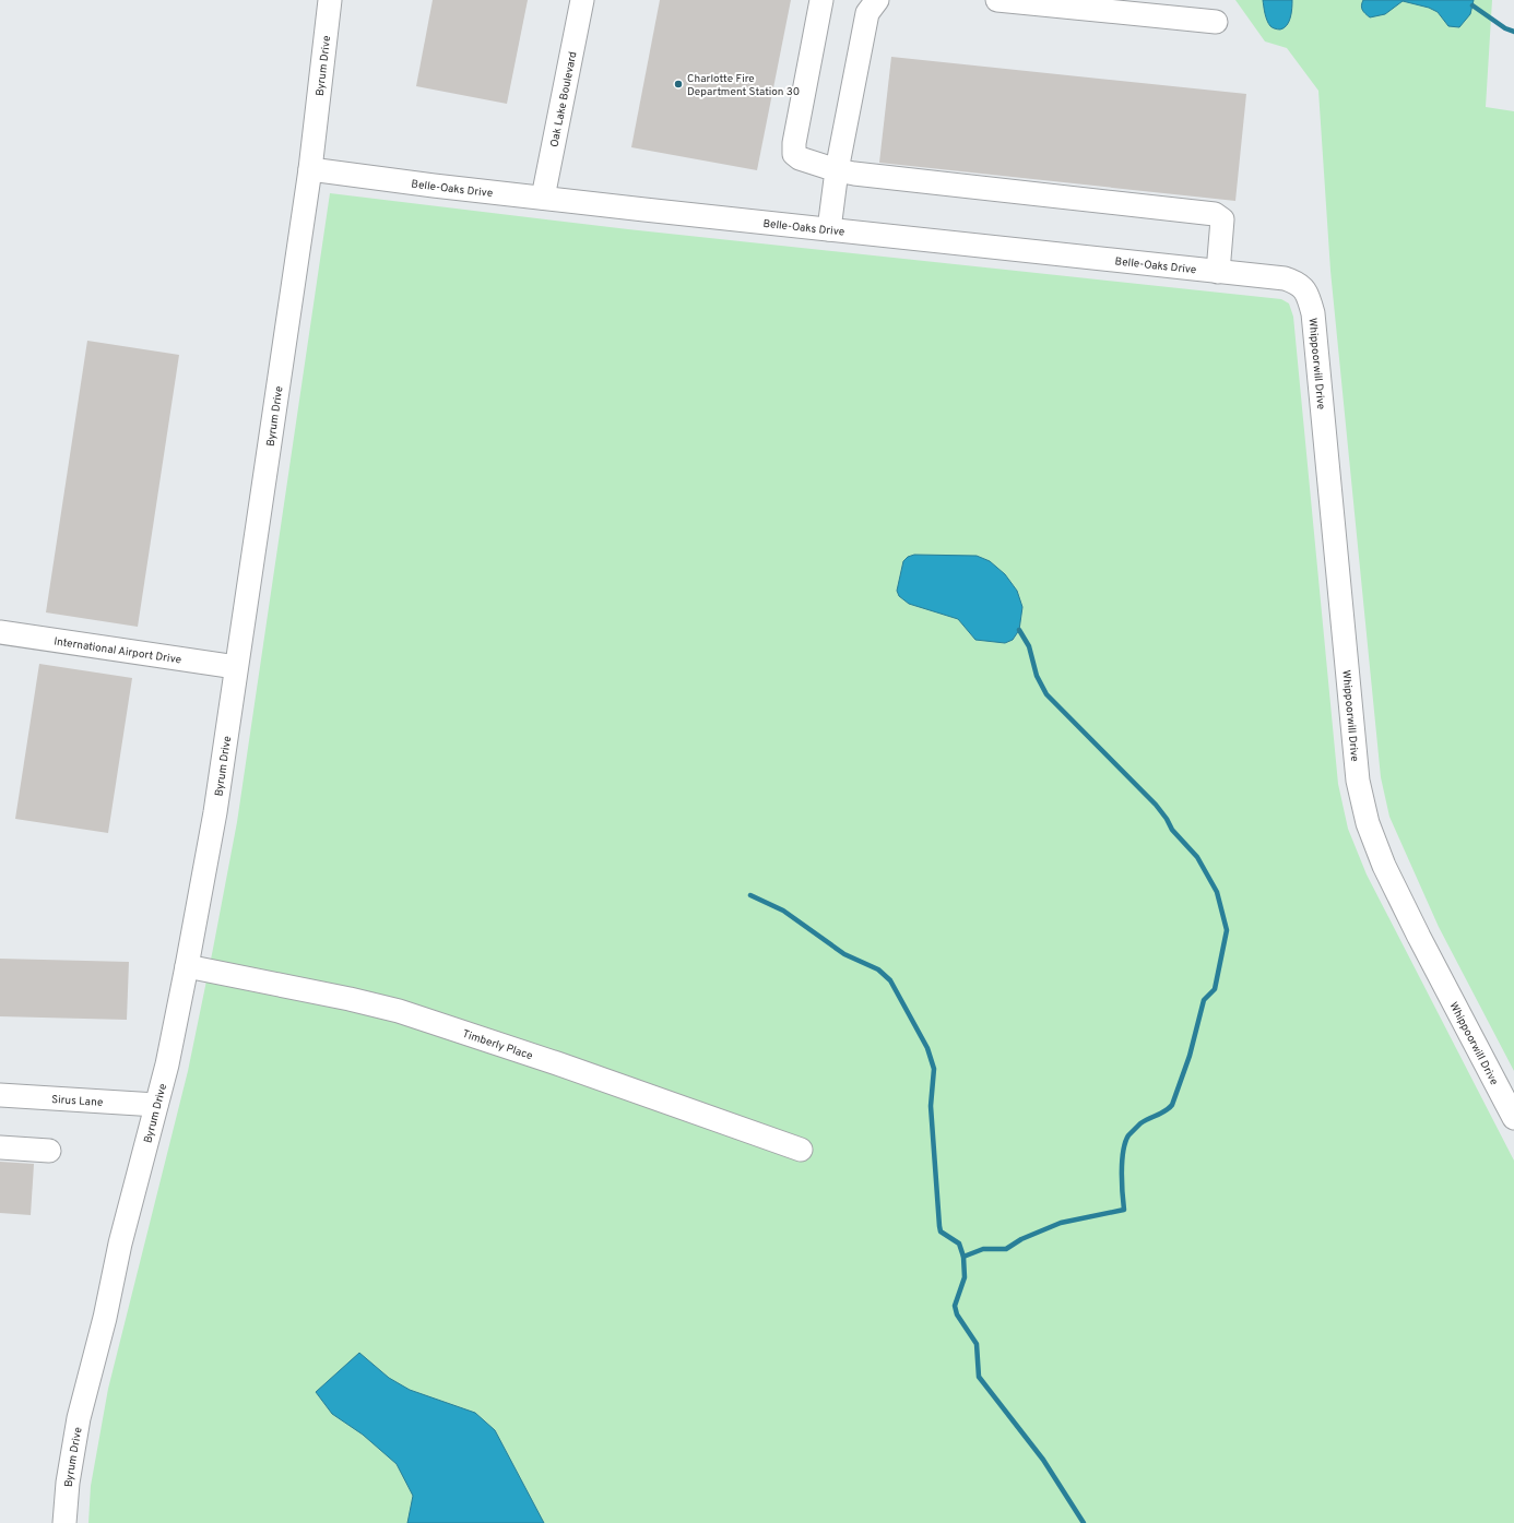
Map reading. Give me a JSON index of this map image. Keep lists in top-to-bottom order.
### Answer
{
  "streets": {
    "street": [
      "Byrum Drive",
      "Oak Lake Boulevard",
      "Belle-Oaks Drive",
      "Whippoorwill Drive",
      "International Airport Drive",
      "Timberly Place",
      "Sirus Lane"
    ]
  },
  "crossings": [
    ["Byrum Drive", "Belle-Oaks Drive"],
    ["Byrum Drive", "International Airport Drive"],
    ["Byrum Drive", "Timberly Place"],
    ["Byrum Drive", "Sirus Lane"],
    ["Oak Lake Boulevard", "Belle-Oaks Drive"],
    ["Belle-Oaks Drive", "Whippoorwill Drive"]
  ],
  "places": ["Charlotte Fire Department Station 30"]
}
